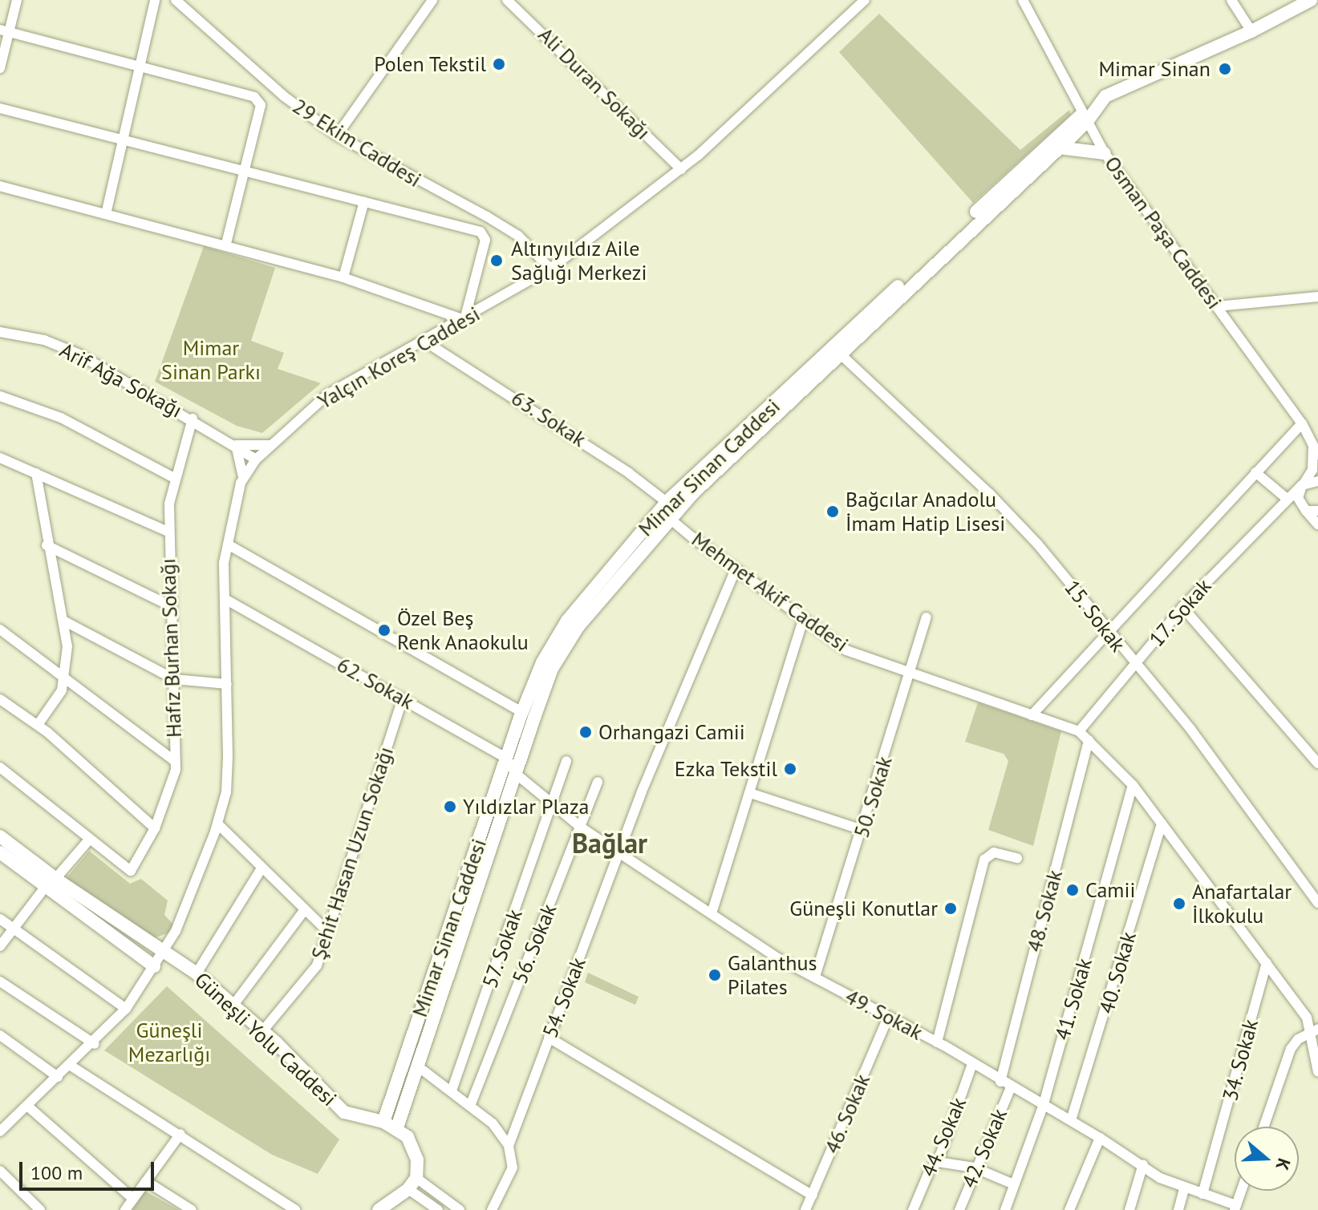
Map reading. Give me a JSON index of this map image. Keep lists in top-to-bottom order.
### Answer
{
  "streets": {
    "main road": ["Mimar Sinan Caddesi", "Güneşli Yolu Caddesi"],
    "street": [
      "Ali Duran Sokağı",
      "29 Ekim Caddesi",
      "Osman Paşa Caddesi",
      "Yalçın Koreş Caddesi",
      "Arif Ağa Sokağı",
      "63. Sokak",
      "Mehmet Akif Caddesi",
      "17. Sokak",
      "15. Sokak",
      "Hafız Burhan Sokağı",
      "62. Sokak",
      "50. Sokak",
      "Şehit Hasan Uzun Sokağı",
      "48. Sokak",
      "56. Sokak",
      "57. Sokak",
      "40. Sokak",
      "54. Sokak",
      "41. Sokak",
      "49. Sokak",
      "34. Sokak",
      "46. Sokak",
      "44. Sokak",
      "42. Sokak"
    ]
  },
  "crossings": [
    ["Ali Duran Sokağı", "Yalçın Koreş Caddesi"],
    ["29 Ekim Caddesi", "Yalçın Koreş Caddesi"],
    ["Osman Paşa Caddesi", "Mimar Sinan Caddesi"],
    ["Yalçın Koreş Caddesi", "Arif Ağa Sokağı"],
    ["Yalçın Koreş Caddesi", "63. Sokak"],
    ["Yalçın Koreş Caddesi", "62. Sokak"],
    ["Yalçın Koreş Caddesi", "Güneşli Yolu Caddesi"],
    ["Arif Ağa Sokağı", "Hafız Burhan Sokağı"],
    ["63. Sokak", "Mimar Sinan Caddesi"],
    ["Mimar Sinan Caddesi", "Mehmet Akif Caddesi"],
    ["Mimar Sinan Caddesi", "15. Sokak"],
    ["Mimar Sinan Caddesi", "62. Sokak"],
    ["Mimar Sinan Caddesi", "49. Sokak"],
    ["Mimar Sinan Caddesi", "Güneşli Yolu Caddesi"],
    ["Mehmet Akif Caddesi", "17. Sokak"],
    ["Mehmet Akif Caddesi", "50. Sokak"],
    ["Mehmet Akif Caddesi", "54. Sokak"],
    ["17. Sokak", "15. Sokak"],
    ["62. Sokak", "Şehit Hasan Uzun Sokağı"],
    ["62. Sokak", "49. Sokak"],
    ["50. Sokak", "49. Sokak"],
    ["Şehit Hasan Uzun Sokağı", "Güneşli Yolu Caddesi"],
    ["48. Sokak", "49. Sokak"],
    ["56. Sokak", "49. Sokak"],
    ["57. Sokak", "49. Sokak"],
    ["40. Sokak", "49. Sokak"],
    ["54. Sokak", "49. Sokak"],
    ["41. Sokak", "49. Sokak"],
    ["49. Sokak", "34. Sokak"],
    ["49. Sokak", "46. Sokak"],
    ["49. Sokak", "44. Sokak"],
    ["49. Sokak", "42. Sokak"]
  ],
  "districts": ["Bağlar"],
  "parks": ["Mimar Sinan Parkı", "Güneşli Mezarlığı"],
  "places": [
    "Polen Tekstil",
    "Mimar Sinan",
    "Altınyıldız Aile Sağlığı Merkezi",
    "Bağcılar Anadolu İmam Hatip Lisesi",
    "Özel Beş Renk Anaokulu",
    "Orhangazi Camii",
    "Ezka Tekstil",
    "Yıldızlar Plaza",
    "Camii",
    "Anafartalar İlkokulu",
    "Güneşli Konutlar",
    "Galanthus Pilates"
  ],
  "scale_bar": "100 m",
  "north": "right"
}
